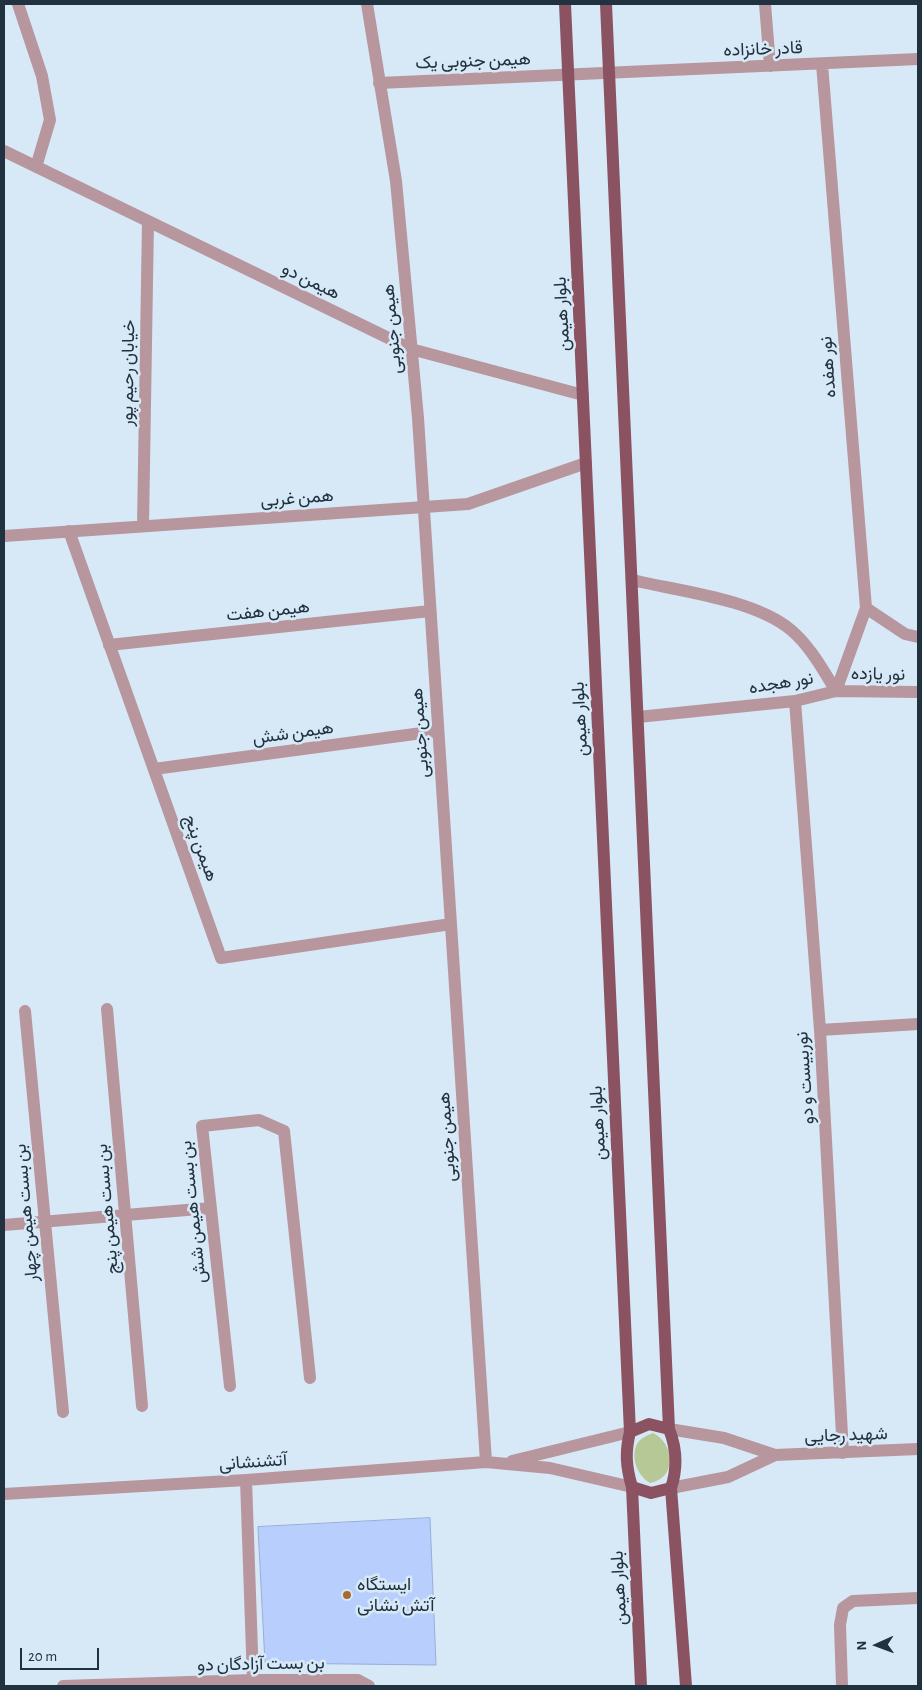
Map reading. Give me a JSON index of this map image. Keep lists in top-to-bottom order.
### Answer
{
  "streets": {
    "main road": ["بلوار هیمن"],
    "street": [
      "قادر خانزاده",
      "هیمن جنوبی یک",
      "هیمن دو",
      "هیمن جنوبی",
      "نور هفده",
      "خیابان رحیم پور",
      "همن غربی",
      "هیمن هفت",
      "نور یازده",
      "نور هجده",
      "هیمن شش",
      "هیمن پنج",
      "نوربیست و دو",
      "بن بست هیمن پنج",
      "بن بست هیمن شش",
      "بن بست هیمن چهار",
      "شهید رجایی",
      "آتشنشانی",
      "بن بست آزادگان دو"
    ]
  },
  "crossings": [
    ["قادر خانزاده", "هیمن جنوبی یک"],
    ["قادر خانزاده", "بلوار هیمن"],
    ["قادر خانزاده", "نور هفده"],
    ["هیمن جنوبی یک", "بلوار هیمن"],
    ["هیمن جنوبی یک", "هیمن جنوبی"],
    ["هیمن دو", "بلوار هیمن"],
    ["هیمن دو", "هیمن جنوبی"],
    ["هیمن دو", "خیابان رحیم پور"],
    ["بلوار هیمن", "همن غربی"],
    ["بلوار هیمن", "شهید رجایی"],
    ["بلوار هیمن", "آتشنشانی"],
    ["هیمن جنوبی", "همن غربی"],
    ["هیمن جنوبی", "هیمن هفت"],
    ["هیمن جنوبی", "هیمن شش"],
    ["هیمن جنوبی", "هیمن پنج"],
    ["هیمن جنوبی", "آتشنشانی"],
    ["نور هفده", "نور یازده"],
    ["خیابان رحیم پور", "همن غربی"],
    ["همن غربی", "هیمن پنج"],
    ["هیمن هفت", "هیمن پنج"],
    ["نور یازده", "نور هجده"],
    ["نور هجده", "نوربیست و دو"],
    ["هیمن شش", "هیمن پنج"],
    ["نوربیست و دو", "شهید رجایی"],
    ["شهید رجایی", "آتشنشانی"]
  ],
  "places": ["ایستگاه آتش نشانی"],
  "scale_bar": "20 m",
  "north": "left"
}
